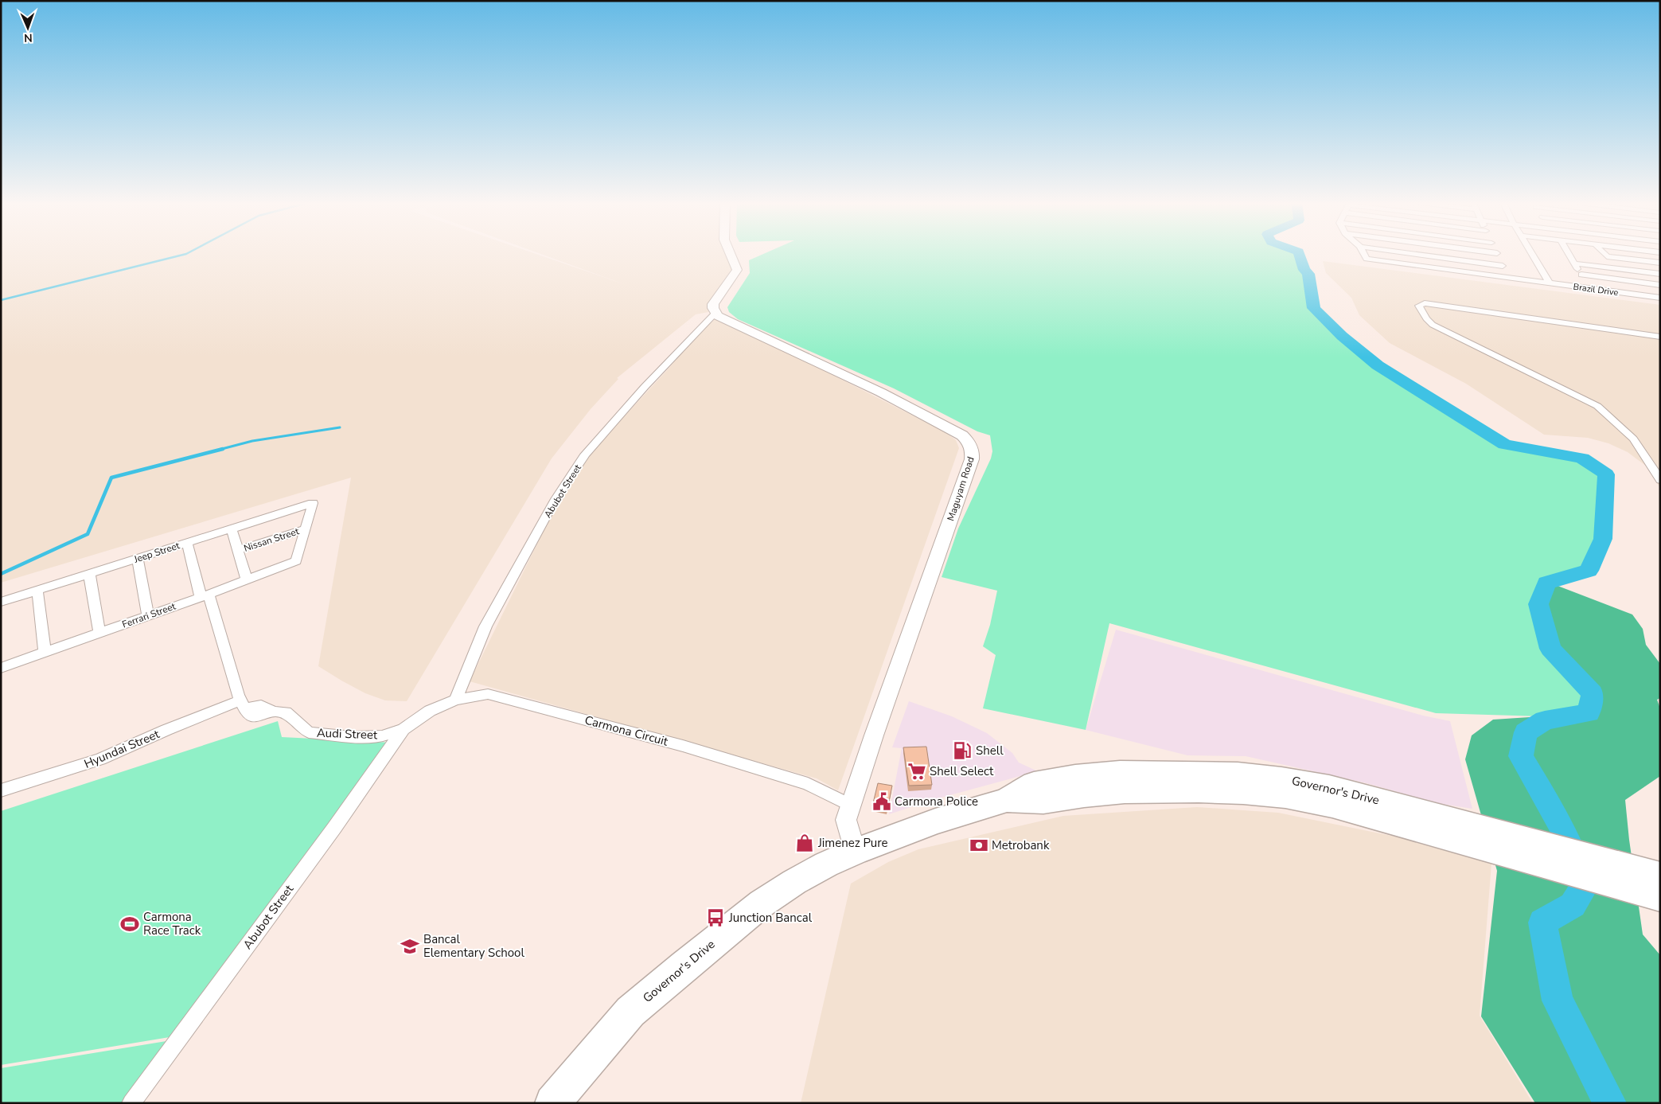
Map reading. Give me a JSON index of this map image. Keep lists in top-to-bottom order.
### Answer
{
  "streets": {
    "highway": ["Governor's Drive"],
    "main road": ["Maguyam Road"],
    "street": [
      "Brazil Drive",
      "Abubot Street",
      "Nissan Street",
      "Jeep Street",
      "Ferrari Street",
      "Carmona Circuit",
      "Audi Street",
      "Hyundai Street"
    ]
  },
  "crossings": [
    ["Maguyam Road", "Abubot Street"],
    ["Maguyam Road", "Carmona Circuit"],
    ["Maguyam Road", "Governor's Drive"],
    ["Abubot Street", "Carmona Circuit"],
    ["Abubot Street", "Audi Street"],
    ["Nissan Street", "Jeep Street"],
    ["Nissan Street", "Ferrari Street"],
    ["Jeep Street", "Ferrari Street"],
    ["Carmona Circuit", "Audi Street"],
    ["Audi Street", "Hyundai Street"]
  ],
  "places": {
    "fuel station": ["Shell"],
    "supermarket": ["Shell Select"],
    "public building": ["Carmona Police"],
    "shop": ["Jimenez Pure"],
    "bank": ["Metrobank"],
    "bus stop": ["Junction Bancal"],
    "sports": ["Carmona Race Track"],
    "school or university": ["Bancal Elementary School"]
  },
  "north": "bottom"
}
